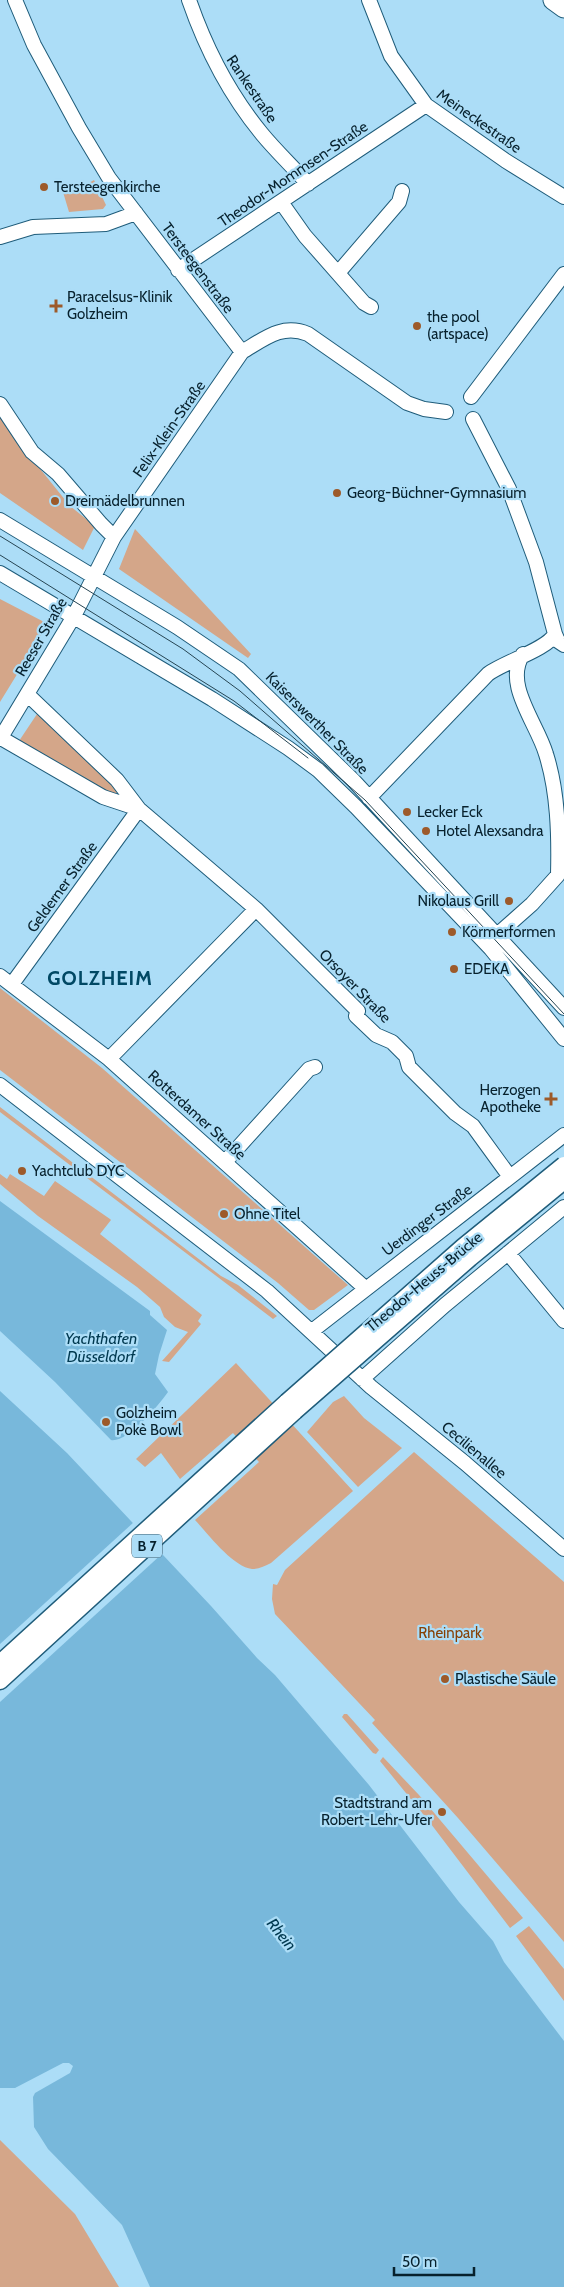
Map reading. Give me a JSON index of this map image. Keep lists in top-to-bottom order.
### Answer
{
  "streets": {
    "main road": ["Theodor-Heuss-Brücke", "B 7"],
    "street": [
      "Rankestraße",
      "Meineckestraße",
      "Theodor-Mommsen-Straße",
      "Tersteegenstraße",
      "Felix-Klein-Straße",
      "Reeser Straße",
      "Kaiserswerther Straße",
      "Gelderner Straße",
      "Orsoyer Straße",
      "Rotterdamer Straße",
      "Uerdinger Straße",
      "Cecilienallee"
    ]
  },
  "crossings": [
    ["Rankestraße", "Theodor-Mommsen-Straße"],
    ["Meineckestraße", "Theodor-Mommsen-Straße"],
    ["Theodor-Mommsen-Straße", "Tersteegenstraße"],
    ["Tersteegenstraße", "Felix-Klein-Straße"],
    ["Felix-Klein-Straße", "Reeser Straße"],
    ["Felix-Klein-Straße", "Kaiserswerther Straße"],
    ["Reeser Straße", "Kaiserswerther Straße"],
    ["Reeser Straße", "Orsoyer Straße"],
    ["Gelderner Straße", "Orsoyer Straße"],
    ["Gelderner Straße", "Rotterdamer Straße"],
    ["Orsoyer Straße", "Uerdinger Straße"],
    ["Rotterdamer Straße", "Uerdinger Straße"],
    ["Theodor-Heuss-Brücke", "B 7"]
  ],
  "districts": ["GOLZHEIM"],
  "water": ["Yachthafen Düsseldorf", "Rhein"],
  "parks": ["Rheinpark"],
  "places": {
    "other": [
      "Tersteegenkirche",
      "the pool (artspace)",
      "Georg-Büchner-Gymnasium",
      "Dreimädelbrunnen",
      "Lecker Eck",
      "Hotel Alexsandra",
      "Nikolaus Grill",
      "Körmerformen",
      "EDEKA",
      "Yachtclub DYC",
      "Ohne Titel",
      "Golzheim Pokè Bowl",
      "Plastische Säule",
      "Stadtstrand am Robert-Lehr-Ufer"
    ],
    "health": ["Paracelsus-Klinik Golzheim", "Herzogen Apotheke"]
  },
  "scale_bar": "50 m"
}
